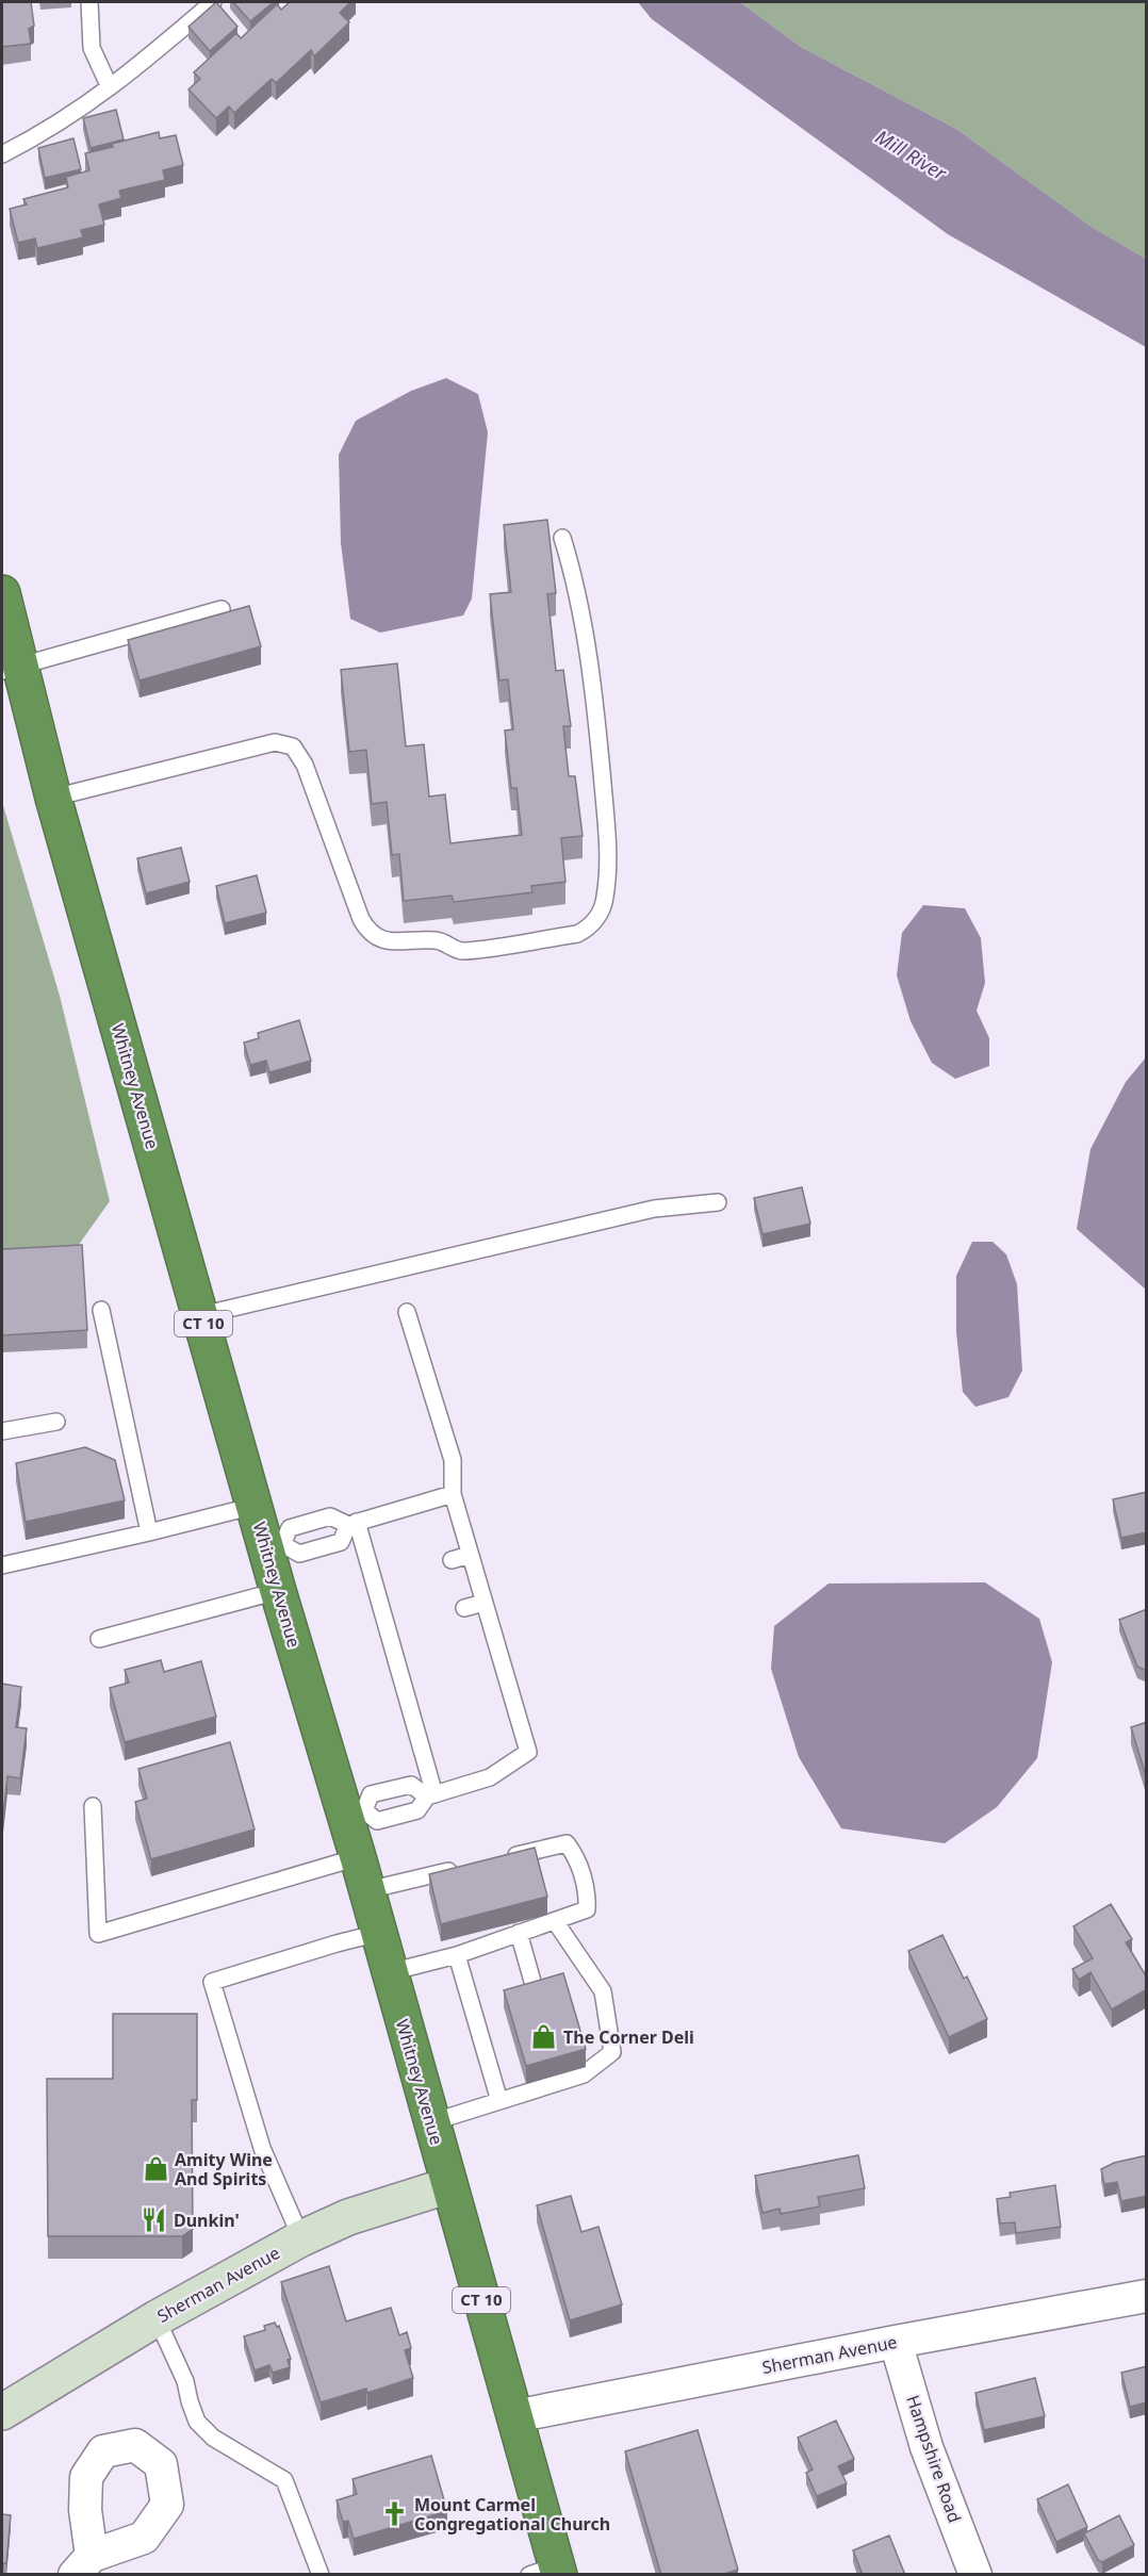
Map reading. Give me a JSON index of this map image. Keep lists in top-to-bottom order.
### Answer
{
  "streets": {
    "highway": ["Whitney Avenue", "CT 10"],
    "main road": ["Sherman Avenue"],
    "street": ["Hampshire Road"]
  },
  "crossings": [
    ["Whitney Avenue", "Sherman Avenue"],
    ["Sherman Avenue", "Hampshire Road"]
  ],
  "water": ["Mill River"],
  "places": {
    "shop": ["The Corner Deli", "Amity Wine And Spirits"],
    "restaurant": ["Dunkin'"],
    "church": ["Mount Carmel Congregational Church"]
  }
}
